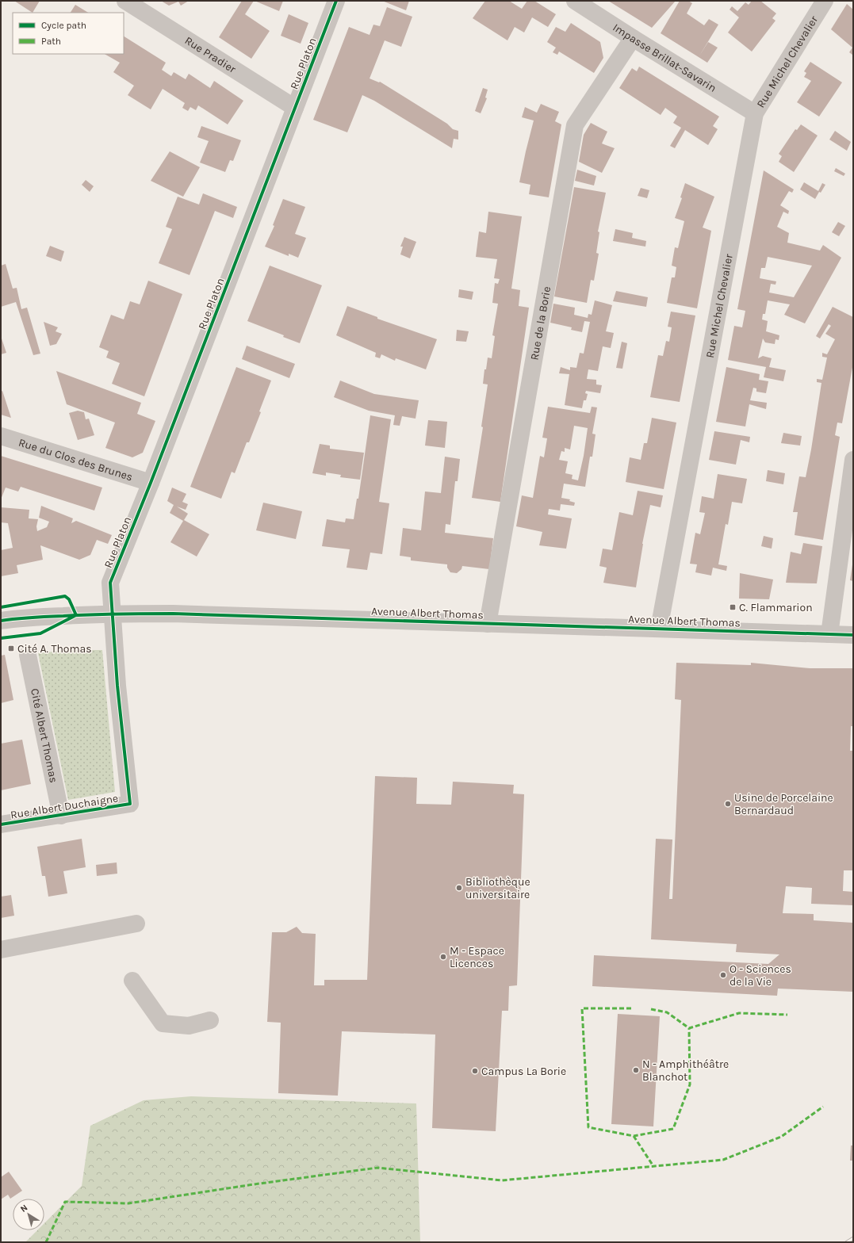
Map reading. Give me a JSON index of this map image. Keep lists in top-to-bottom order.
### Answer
{
  "streets": {
    "street": [
      "Rue Pradier",
      "Impasse Brillat-Savarin",
      "Rue Michel Chevalier",
      "Rue Platon",
      "Rue de la Borie",
      "Rue du Clos des Brunes",
      "Avenue Albert Thomas",
      "Cité Albert Thomas",
      "Rue Albert Duchaigne"
    ]
  },
  "crossings": [
    ["Rue Pradier", "Rue Platon"],
    ["Impasse Brillat-Savarin", "Rue Michel Chevalier"],
    ["Impasse Brillat-Savarin", "Rue de la Borie"],
    ["Rue Michel Chevalier", "Avenue Albert Thomas"],
    ["Rue Platon", "Rue du Clos des Brunes"],
    ["Rue Platon", "Avenue Albert Thomas"],
    ["Rue Platon", "Rue Albert Duchaigne"],
    ["Rue de la Borie", "Avenue Albert Thomas"],
    ["Cité Albert Thomas", "Rue Albert Duchaigne"]
  ],
  "places": {
    "transit": ["C. Flammarion", "Cité A. Thomas"],
    "other": [
      "Usine de Porcelaine Bernardaud",
      "Bibliothèque universitaire",
      "M - Espace Licences",
      "O - Sciences de la Vie",
      "N - Amphithéâtre Blanchot",
      "Campus La Borie"
    ]
  },
  "legend": ["Cycle path", "Path"],
  "north": "top left"
}
